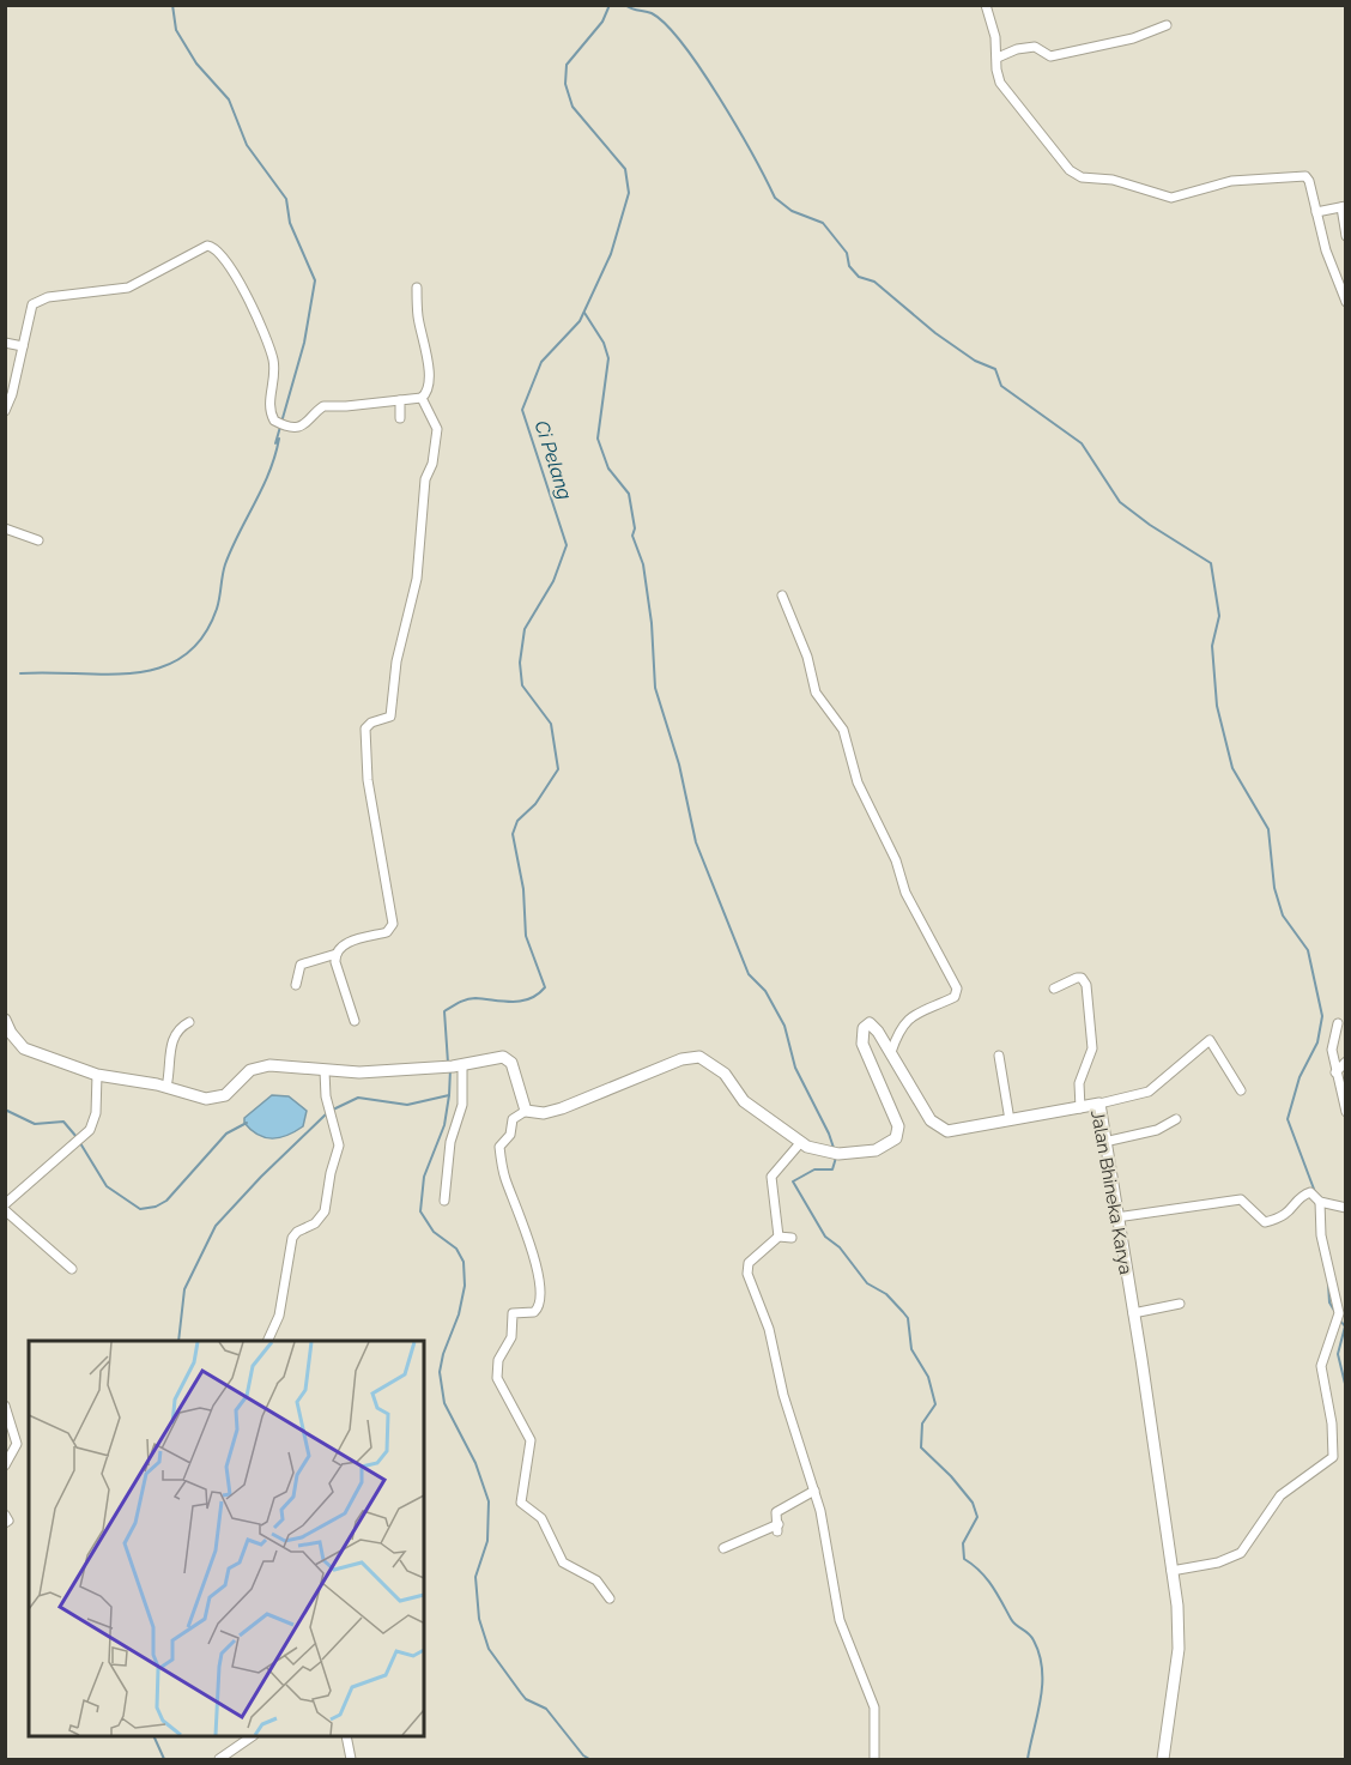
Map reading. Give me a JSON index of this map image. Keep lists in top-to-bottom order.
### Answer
{
  "streets": {
    "street": ["Jalan Bhineka Karya"]
  },
  "water": ["Ci Pelang"]
}
